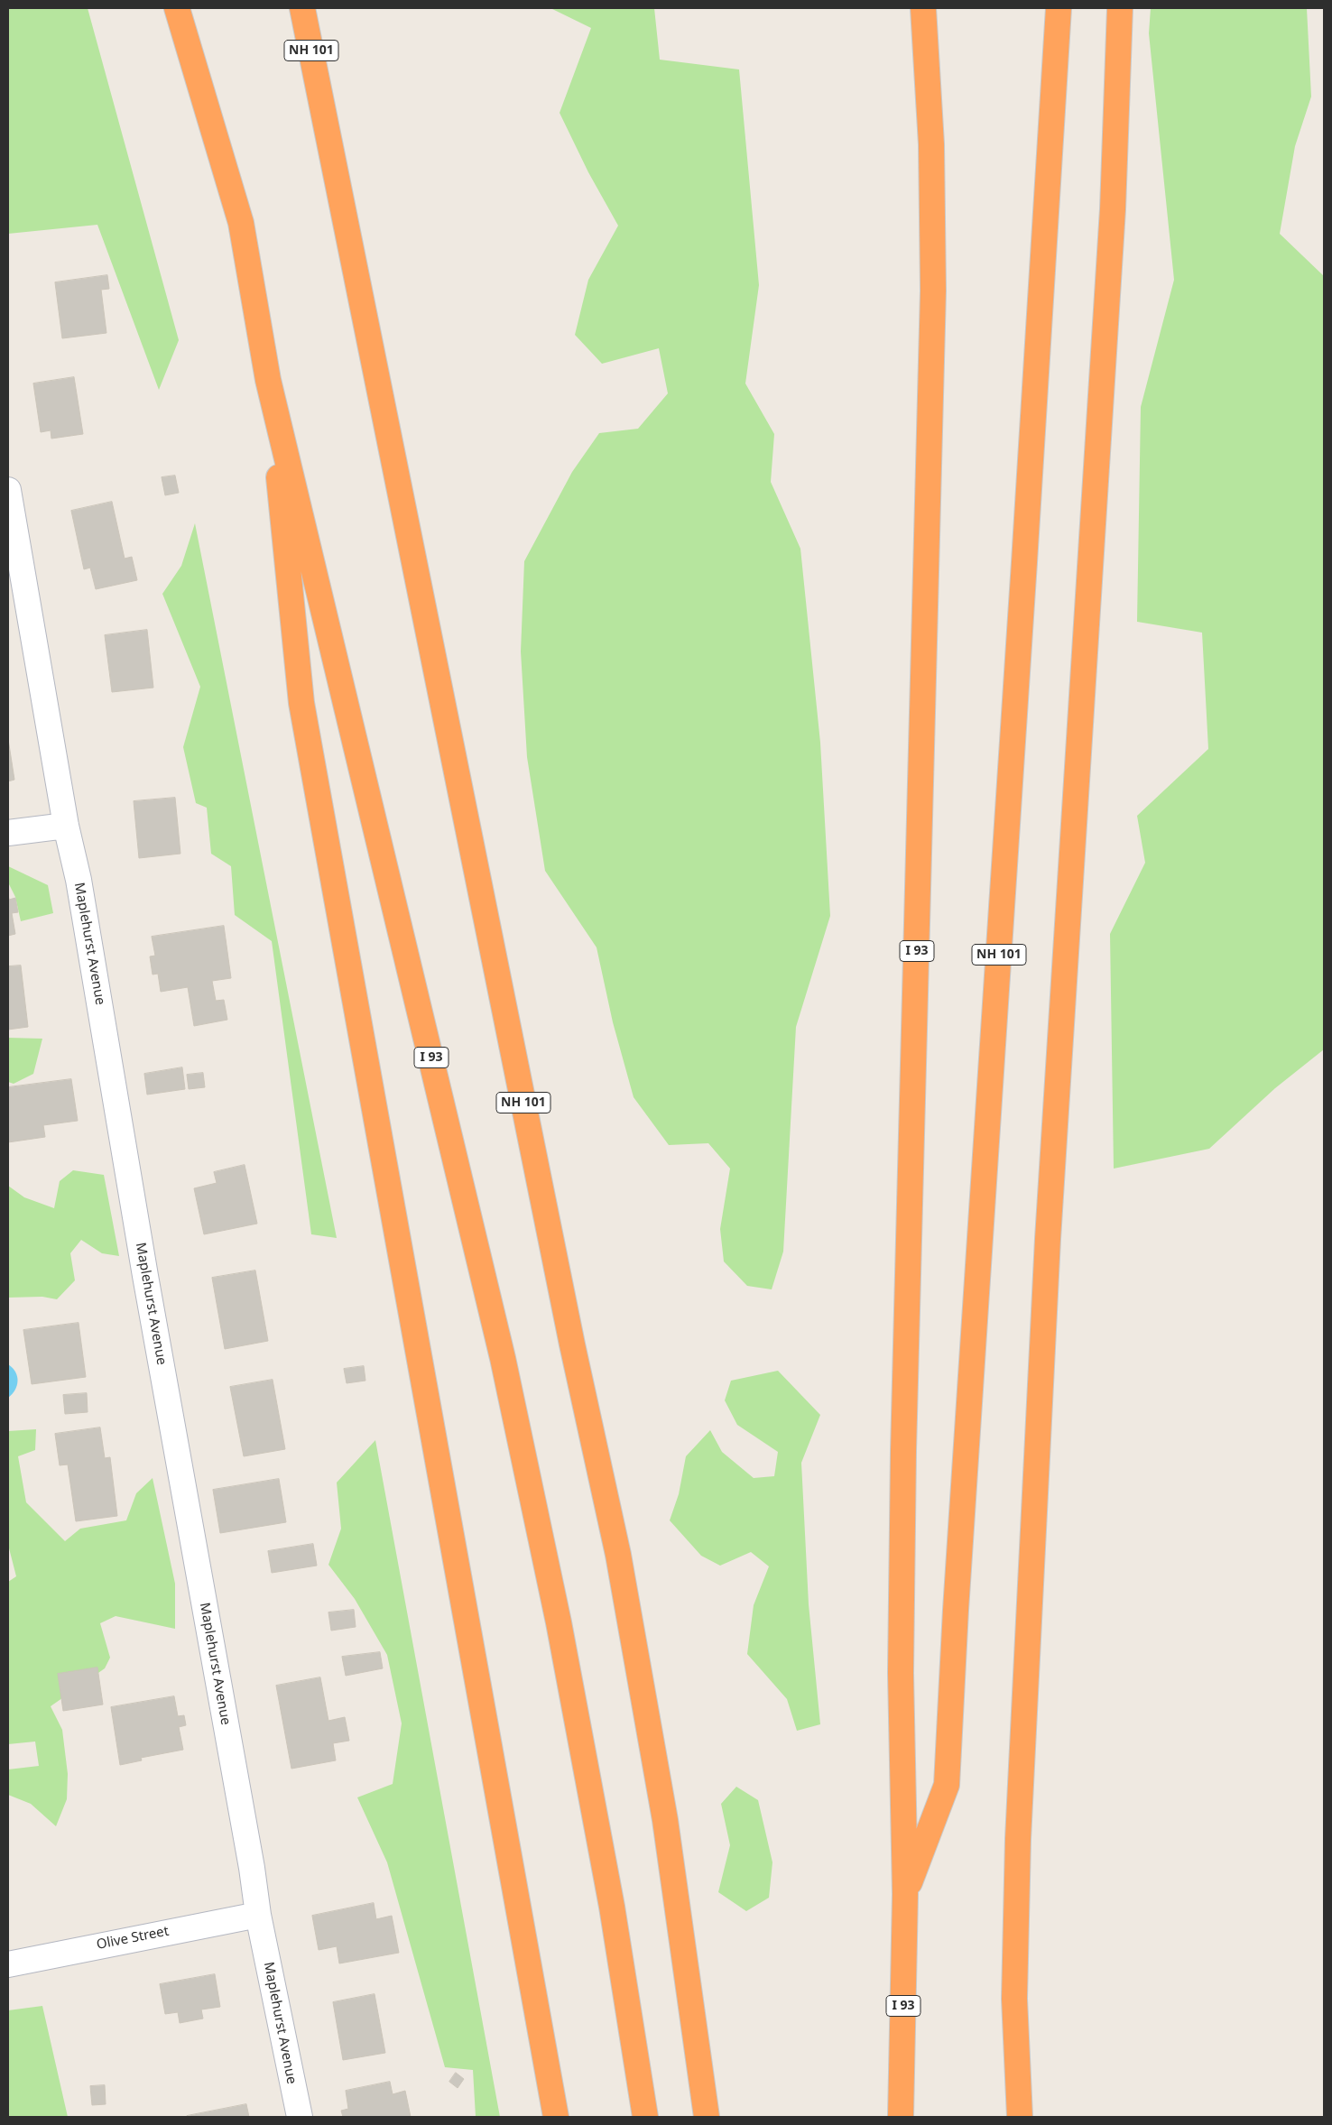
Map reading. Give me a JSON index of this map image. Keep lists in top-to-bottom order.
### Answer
{
  "streets": {
    "highway": ["NH 101", "I 93"],
    "street": ["Maplehurst Avenue", "Olive Street"]
  },
  "crossings": [
    ["NH 101", "I 93"],
    ["Maplehurst Avenue", "Olive Street"]
  ]
}
